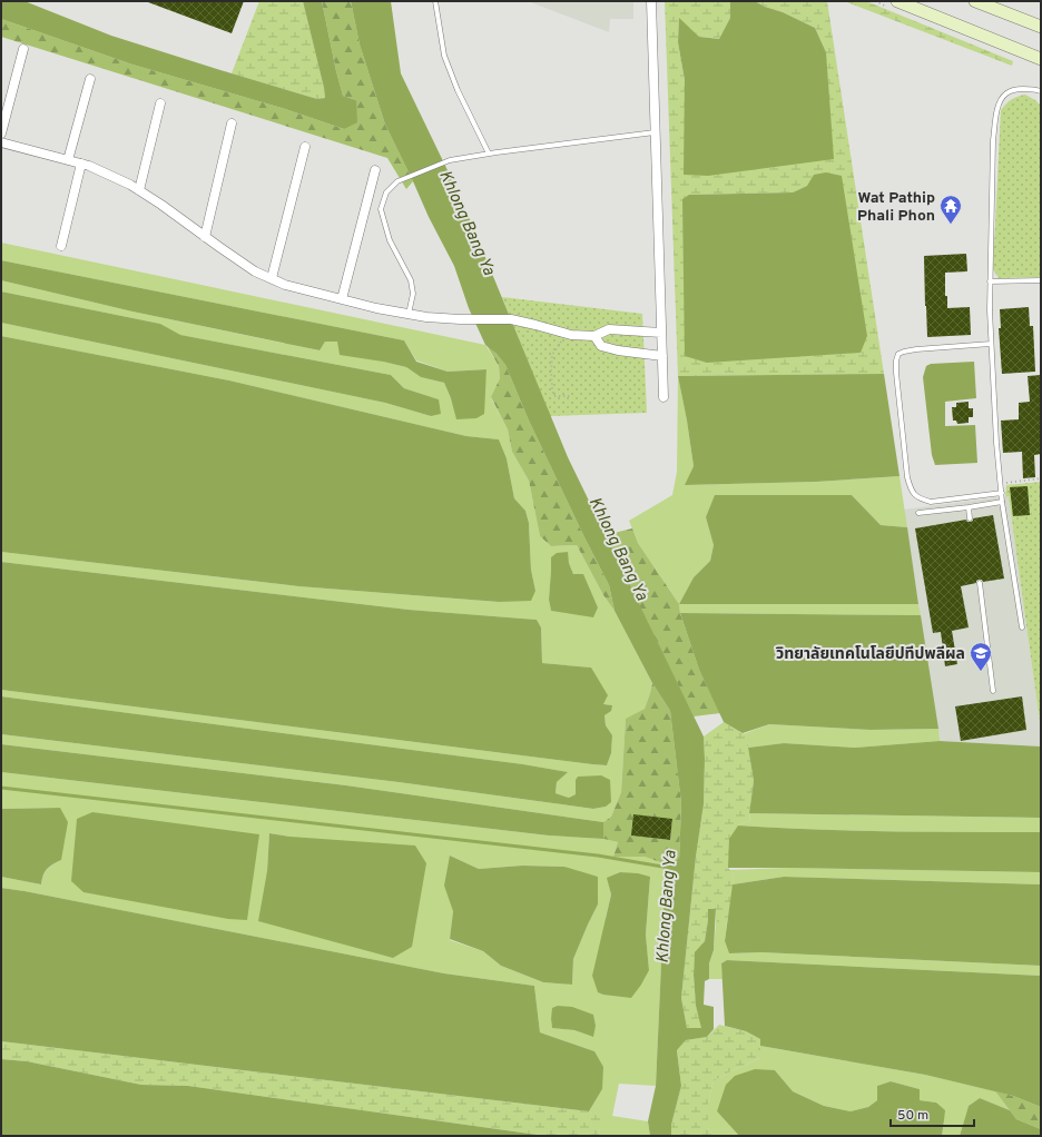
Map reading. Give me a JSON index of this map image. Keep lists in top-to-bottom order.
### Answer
{
  "water": ["Khlong Bang Ya"],
  "places": {
    "temple": ["Wat Pathip Phali Phon"],
    "school or university": ["วิทยาลัยเทคโนโลยีปทีปพลีผล"]
  },
  "scale_bar": "50 m"
}
